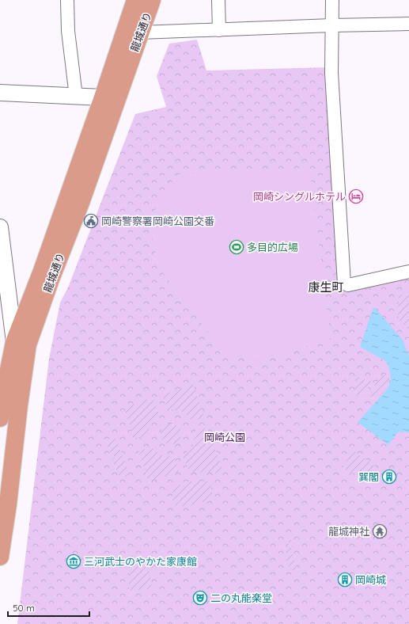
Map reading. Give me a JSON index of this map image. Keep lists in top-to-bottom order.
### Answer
{
  "streets": {
    "highway": ["龍城通り"]
  },
  "districts": ["康生町"],
  "parks": ["岡崎公園"],
  "places": {
    "hotel": ["岡崎シングルホテル"],
    "public building": ["岡崎警察署岡崎公園交番"],
    "sports": ["多目的広場"],
    "building": ["巽閣", "岡崎城"],
    "temple": ["龍城神社"],
    "museum": ["三河武士のやかた家康館"],
    "theatre": ["二の丸能楽堂"]
  },
  "scale_bar": "50 m"
}
